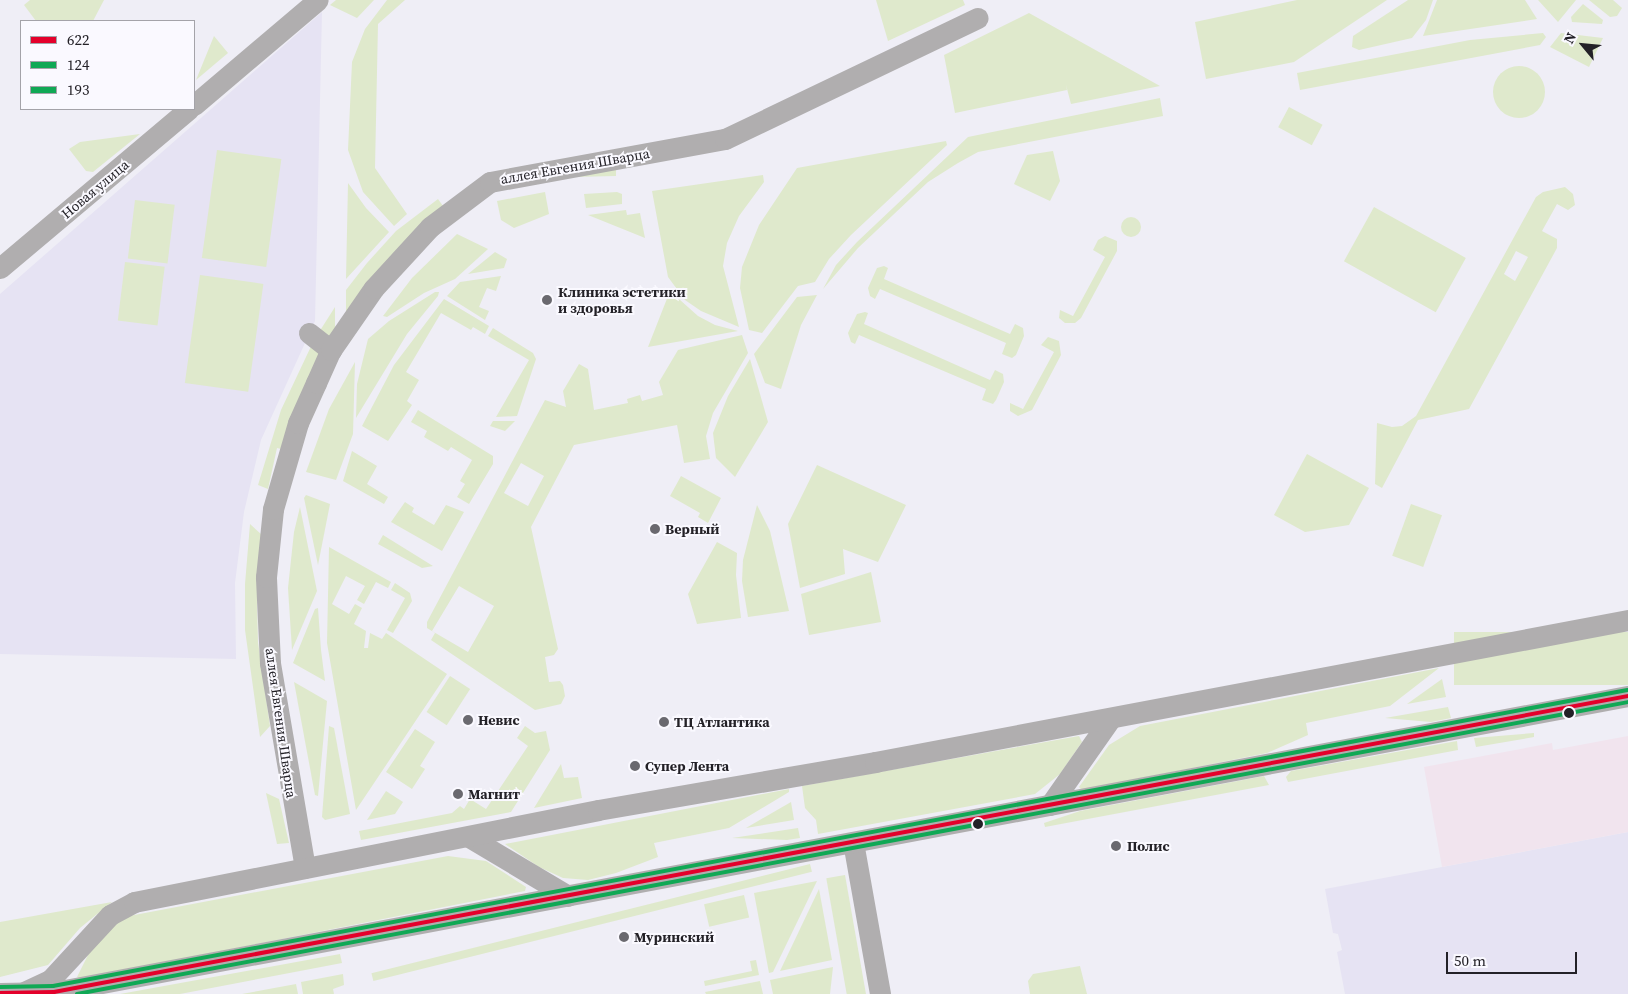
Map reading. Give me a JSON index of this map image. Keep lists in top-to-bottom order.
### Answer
{
  "streets": {
    "street": ["аллея Евгения Шварца", "Новая улица"]
  },
  "places": [
    "Клиника эстетики и здоровья",
    "Верный",
    "Невис",
    "ТЦ Атлантика",
    "Супер Лента",
    "Магнит",
    "Полис",
    "Муринский"
  ],
  "lines": ["transit line 193", "transit line 622", "transit line 124"],
  "legend": ["622", "124", "193"],
  "scale_bar": "50 m",
  "north": "top left"
}
